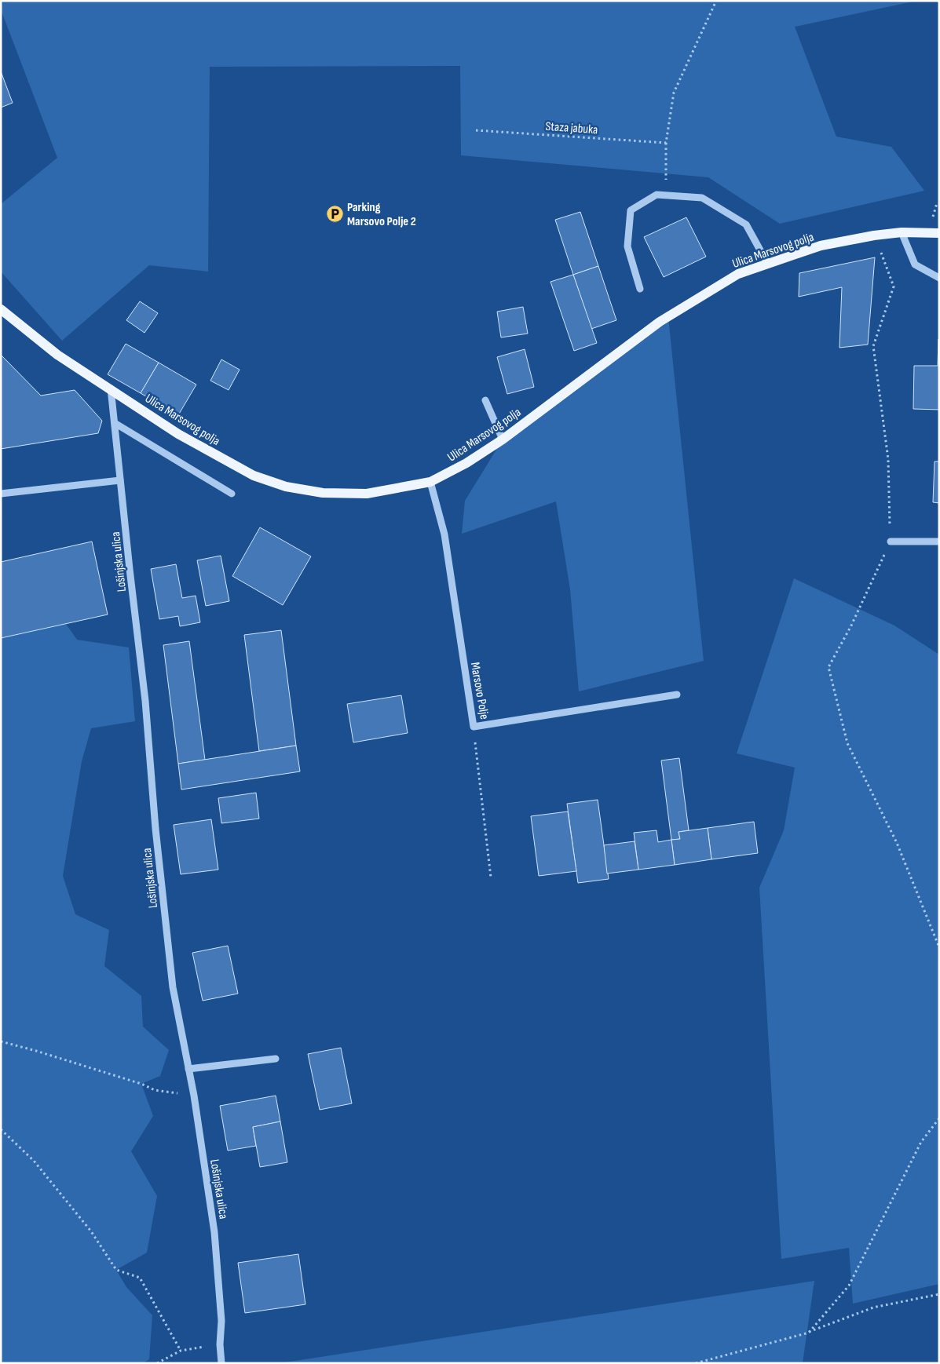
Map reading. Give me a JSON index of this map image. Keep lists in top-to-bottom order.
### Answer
{
  "streets": {
    "main road": ["Ulica Marsovog polja"],
    "street": ["Lošinjska ulica", "Marsovo Polje"],
    "path": ["Staza jabuka"]
  },
  "crossings": [
    ["Ulica Marsovog polja", "Lošinjska ulica"],
    ["Ulica Marsovog polja", "Marsovo Polje"]
  ],
  "places": {
    "parking": ["Parking Marsovo Polje 2"]
  }
}
